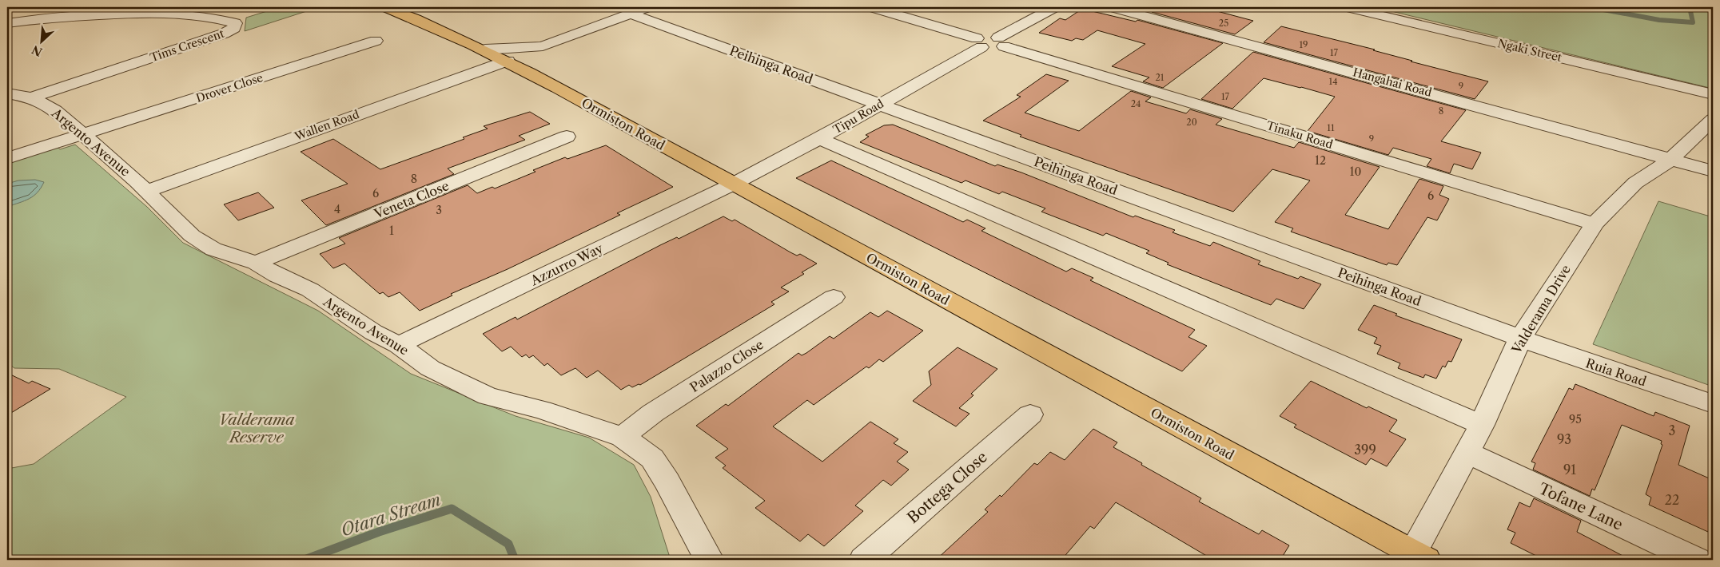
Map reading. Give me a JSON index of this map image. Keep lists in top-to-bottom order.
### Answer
{
  "streets": {
    "main road": ["Ormiston Road"],
    "street": [
      "Tims Crescent",
      "Ngaki Street",
      "Peihinga Road",
      "Hangahai Road",
      "Drover Close",
      "Tipu Road",
      "Wallen Road",
      "Tinaku Road",
      "Argento Avenue",
      "Veneta Close",
      "Azzurro Way",
      "Valderama Drive",
      "Palazzo Close",
      "Ruia Road",
      "Bottega Close",
      "Tofane Lane"
    ]
  },
  "crossings": [
    ["Tims Crescent", "Argento Avenue"],
    ["Peihinga Road", "Tipu Road"],
    ["Peihinga Road", "Valderama Drive"],
    ["Peihinga Road", "Ruia Road"],
    ["Hangahai Road", "Valderama Drive"],
    ["Drover Close", "Argento Avenue"],
    ["Tipu Road", "Ormiston Road"],
    ["Tipu Road", "Azzurro Way"],
    ["Ormiston Road", "Wallen Road"],
    ["Ormiston Road", "Azzurro Way"],
    ["Ormiston Road", "Valderama Drive"],
    ["Wallen Road", "Argento Avenue"],
    ["Tinaku Road", "Valderama Drive"],
    ["Argento Avenue", "Veneta Close"],
    ["Argento Avenue", "Azzurro Way"],
    ["Argento Avenue", "Palazzo Close"],
    ["Valderama Drive", "Ruia Road"],
    ["Valderama Drive", "Tofane Lane"]
  ],
  "water": ["Otara Stream"],
  "parks": ["Valderama Reserve"],
  "house_numbers": [
    "25",
    "19",
    "17",
    "21",
    "14",
    "9",
    "17",
    "24",
    "8",
    "20",
    "11",
    "9",
    "12",
    "10",
    "8",
    "6",
    "6",
    "4",
    "3",
    "1",
    "95",
    "3",
    "93",
    "399",
    "91",
    "22"
  ],
  "north": "bottom left"
}
